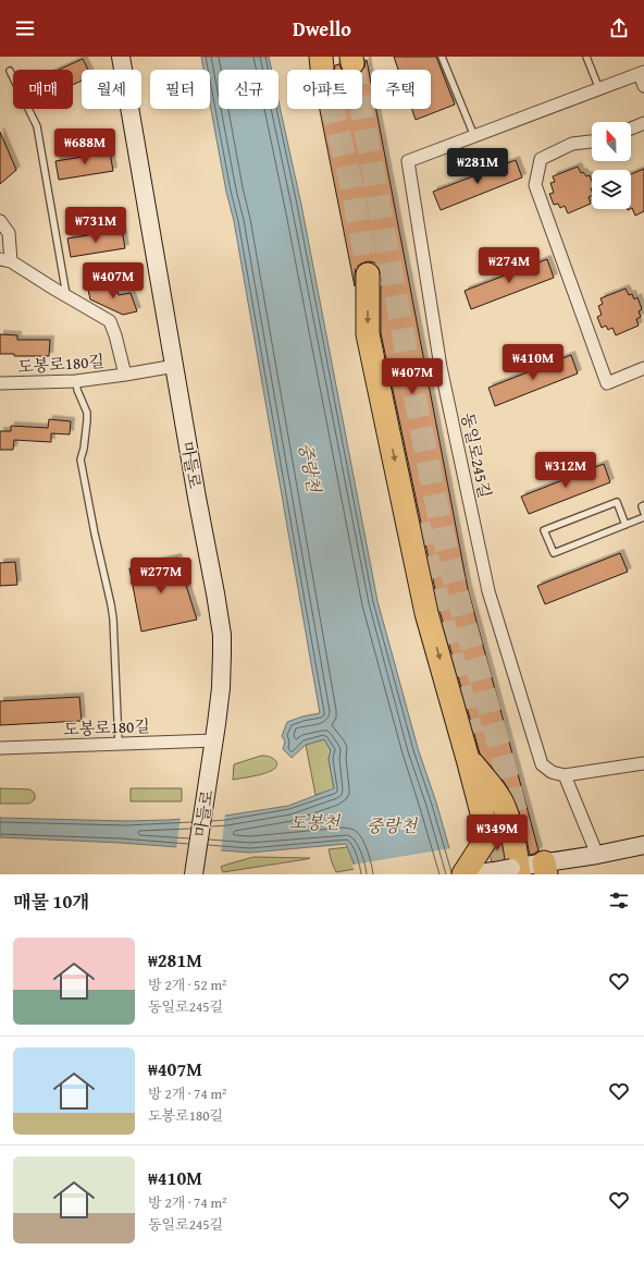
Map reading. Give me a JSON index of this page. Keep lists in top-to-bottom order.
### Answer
{
  "streets": {
    "street": ["도봉로180길", "동일로245길", "마들로"]
  },
  "crossings": [
    ["도봉로180길", "마들로"]
  ],
  "water": ["중랑천", "도봉천"],
  "north": "top",
  "page": {
    "header": "Dwello",
    "chip": [
      "매매",
      "월세",
      "필터",
      "신규",
      "아파트",
      "주택"
    ],
    "price": [
      "₩688M",
      "₩281M",
      "₩731M",
      "₩274M",
      "₩407M",
      "₩410M",
      "₩407M",
      "₩312M",
      "₩277M",
      "₩349M"
    ],
    "heading": "매물 10개",
    "list": [
      {
        "name": "₩281M",
        "note": "방 2개 · 52 m² · 동일로245길"
      },
      {
        "name": "₩407M",
        "note": "방 2개 · 74 m² · 도봉로180길"
      },
      {
        "name": "₩410M",
        "note": "방 2개 · 74 m² · 동일로245길"
      }
    ]
  }
}
